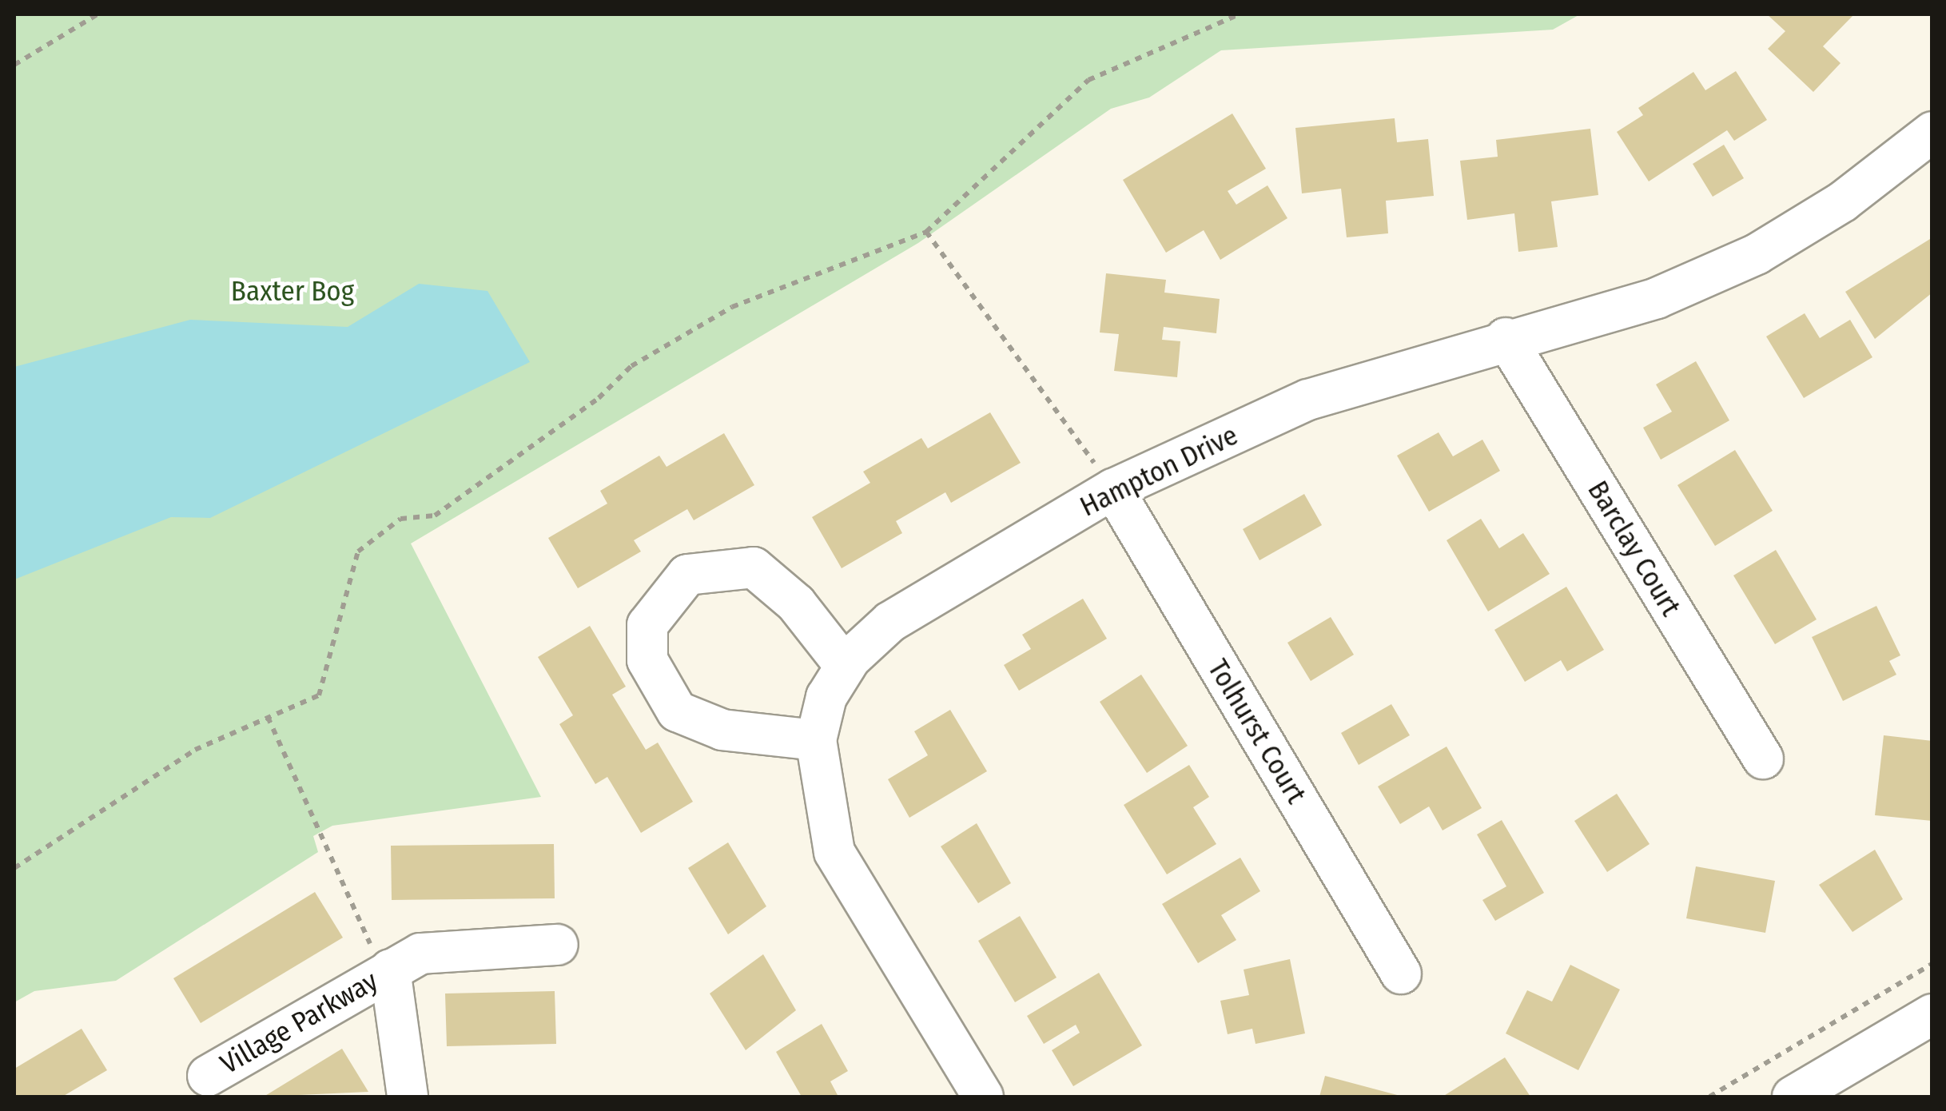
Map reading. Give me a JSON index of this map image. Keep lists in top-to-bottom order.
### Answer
{
  "streets": {
    "street": [
      "Hampton Drive",
      "Barclay Court",
      "Tolhurst Court",
      "Village Parkway"
    ]
  },
  "crossings": [
    ["Hampton Drive", "Barclay Court"],
    ["Hampton Drive", "Tolhurst Court"]
  ],
  "parks": ["Baxter Bog"]
}
